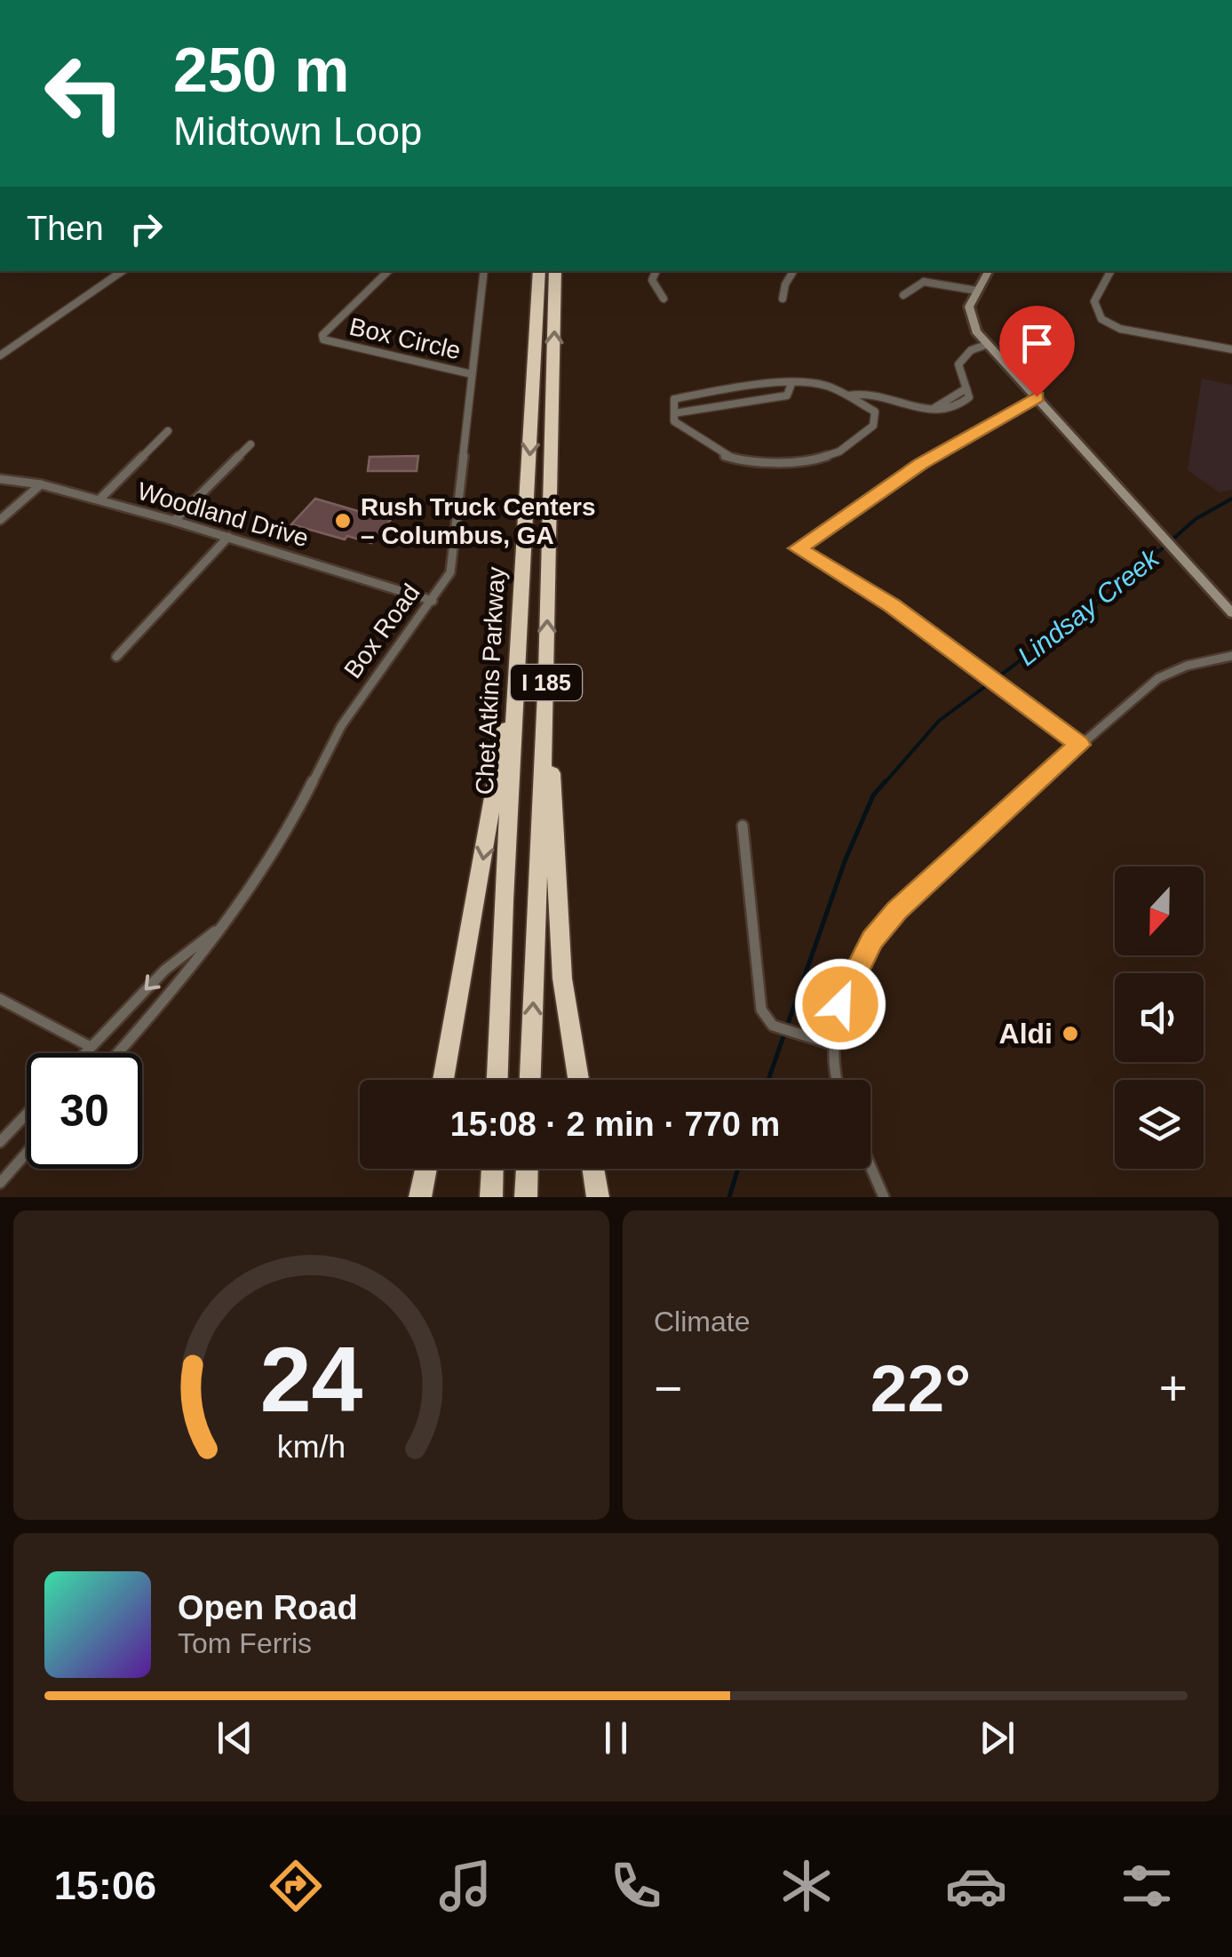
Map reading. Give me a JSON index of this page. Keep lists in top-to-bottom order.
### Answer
{
  "streets": {
    "highway": ["Chet Atkins Parkway", "I 185"],
    "street": ["Box Circle", "Woodland Drive", "Box Road"]
  },
  "crossings": [
    ["Box Circle", "Box Road"],
    ["Woodland Drive", "Box Road"]
  ],
  "water": ["Lindsay Creek"],
  "places": ["Rush Truck Centers – Columbus, GA", "Aldi"],
  "north": "bottom",
  "page": {
    "turn": ["250 m", "Midtown Loop"],
    "then": "Then",
    "limit": "30",
    "trip": "15:08 · 2 min · 770 m",
    "tile": "Climate",
    "heat": ["−", "22°", "+"],
    "song": ["Open Road", "Tom Ferris"],
    "tabs": "15:06",
    "gauge": ["24", "km/h"]
  }
}
